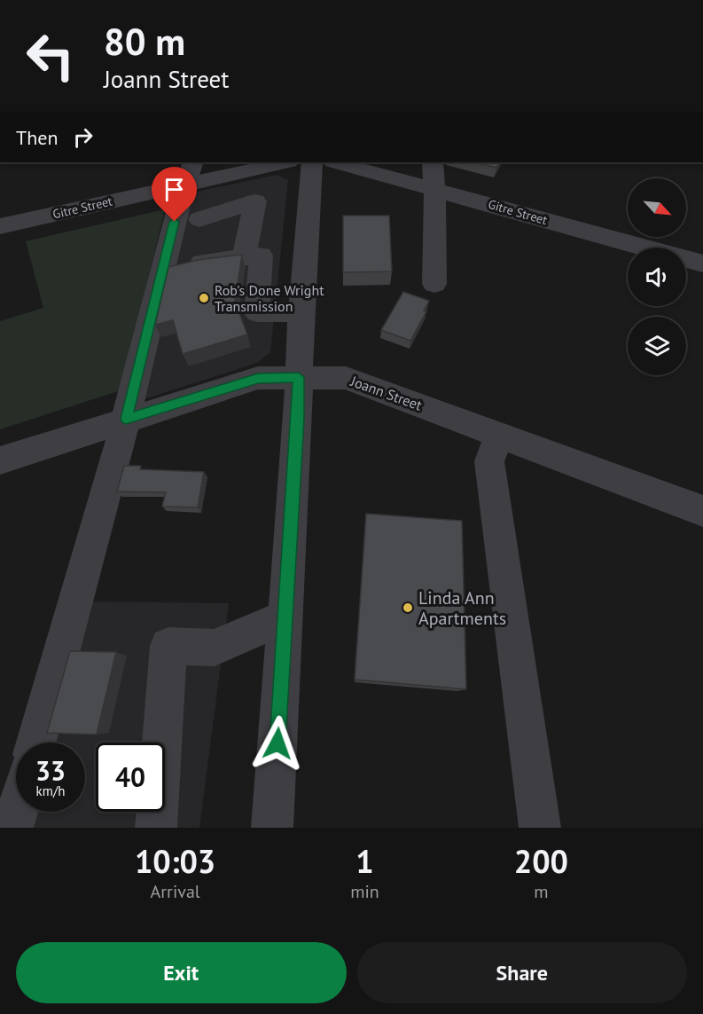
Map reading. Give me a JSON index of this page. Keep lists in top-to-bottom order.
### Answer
{
  "streets": {
    "street": ["Gitre Street", "Joann Street"]
  },
  "places": ["Rob's Done Wright Transmission", "Linda Ann Apartments"],
  "north": "bottom right",
  "page": {
    "turn": ["80 m", "Joann Street"],
    "then": "Then",
    "speed": "33 km/h",
    "limit": "40",
    "eta": [
      "10:03",
      "Arrival",
      "1",
      "min",
      "200",
      "m"
    ],
    "buttons": ["Exit", "Share"]
  }
}
